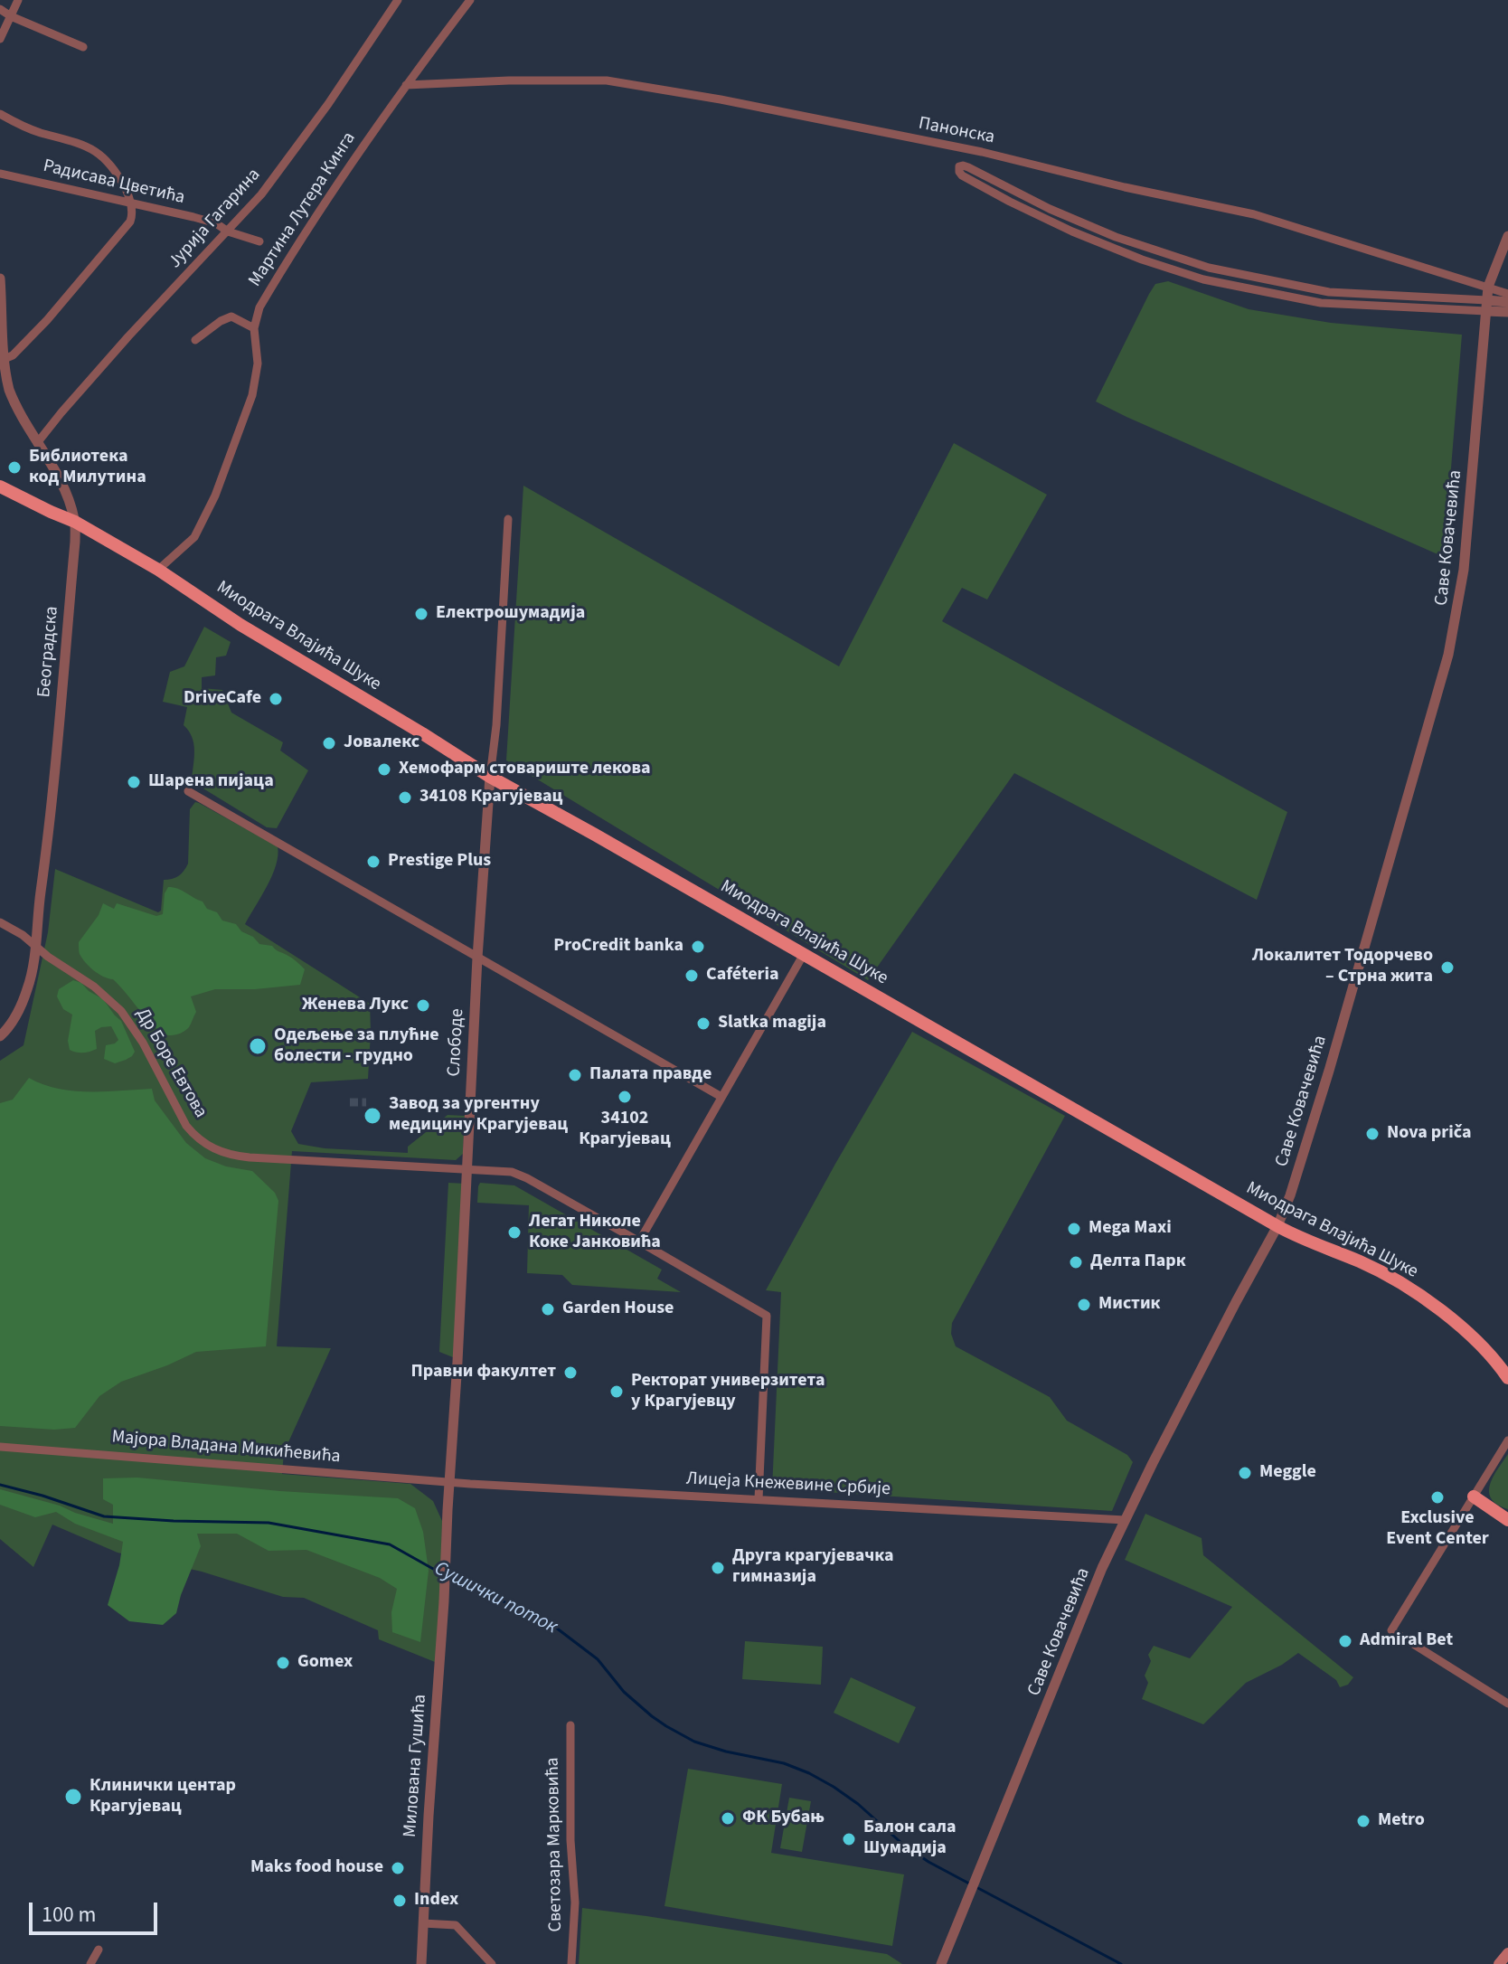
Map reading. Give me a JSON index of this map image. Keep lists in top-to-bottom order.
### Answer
{
  "streets": {
    "main road": ["Миодрага Влајића Шуке"],
    "street": [
      "Панонска",
      "Радисава Цветића",
      "Мартина Лутера Кинга",
      "Јурија Гагарина",
      "Саве Ковачевића",
      "Београдска",
      "Слободе",
      "Др Боре Евтова",
      "Мајора Владана Микићевића",
      "Лицеја Кнежевине Србије",
      "Милована Гушића",
      "Светозара Марковића"
    ]
  },
  "crossings": [
    ["Панонска", "Мартина Лутера Кинга"],
    ["Панонска", "Саве Ковачевића"],
    ["Радисава Цветића", "Јурија Гагарина"],
    ["Мартина Лутера Кинга", "Миодрага Влајића Шуке"],
    ["Јурија Гагарина", "Београдска"],
    ["Саве Ковачевића", "Миодрага Влајића Шуке"],
    ["Саве Ковачевића", "Лицеја Кнежевине Србије"],
    ["Миодрага Влајића Шуке", "Београдска"],
    ["Миодрага Влајића Шуке", "Слободе"],
    ["Београдска", "Др Боре Евтова"],
    ["Слободе", "Др Боре Евтова"],
    ["Слободе", "Мајора Владана Микићевића"],
    ["Слободе", "Лицеја Кнежевине Србије"],
    ["Слободе", "Милована Гушића"],
    ["Др Боре Евтова", "Лицеја Кнежевине Србије"],
    ["Мајора Владана Микићевића", "Лицеја Кнежевине Србије"]
  ],
  "water": ["Сушички поток"],
  "places": [
    "Библиотека код Милутина",
    "Електрошумадија",
    "DriveCafe",
    "Јовалекс",
    "Хемофарм стовариште лекова",
    "Шарена пијаца",
    "34108 Крагујевац",
    "Prestige Plus",
    "ProCredit banka",
    "Локалитет Тодорчево – Стрна жита",
    "Caféteria",
    "Женева Лукс",
    "Slatka magija",
    "Одељење за плућне болести - грудно",
    "Палата правде",
    "34102 Крагујевац",
    "Завод за ургентну медицину Крагујевац",
    "Nova priča",
    "Mega Maxi",
    "Легат Николе Коке Јанковића",
    "Делта Парк",
    "Мистик",
    "Garden House",
    "Правни факултет",
    "Ректорат универзитета у Крагујевцу",
    "Meggle",
    "Exclusive Event Center",
    "Друга крагујевачка гимназија",
    "Admiral Bet",
    "Gomex",
    "Клинички центар Крагујевац",
    "ФК Бубањ",
    "Metro",
    "Балон сала Шумадија",
    "Maks food house",
    "Index"
  ],
  "scale_bar": "100 m"
}
